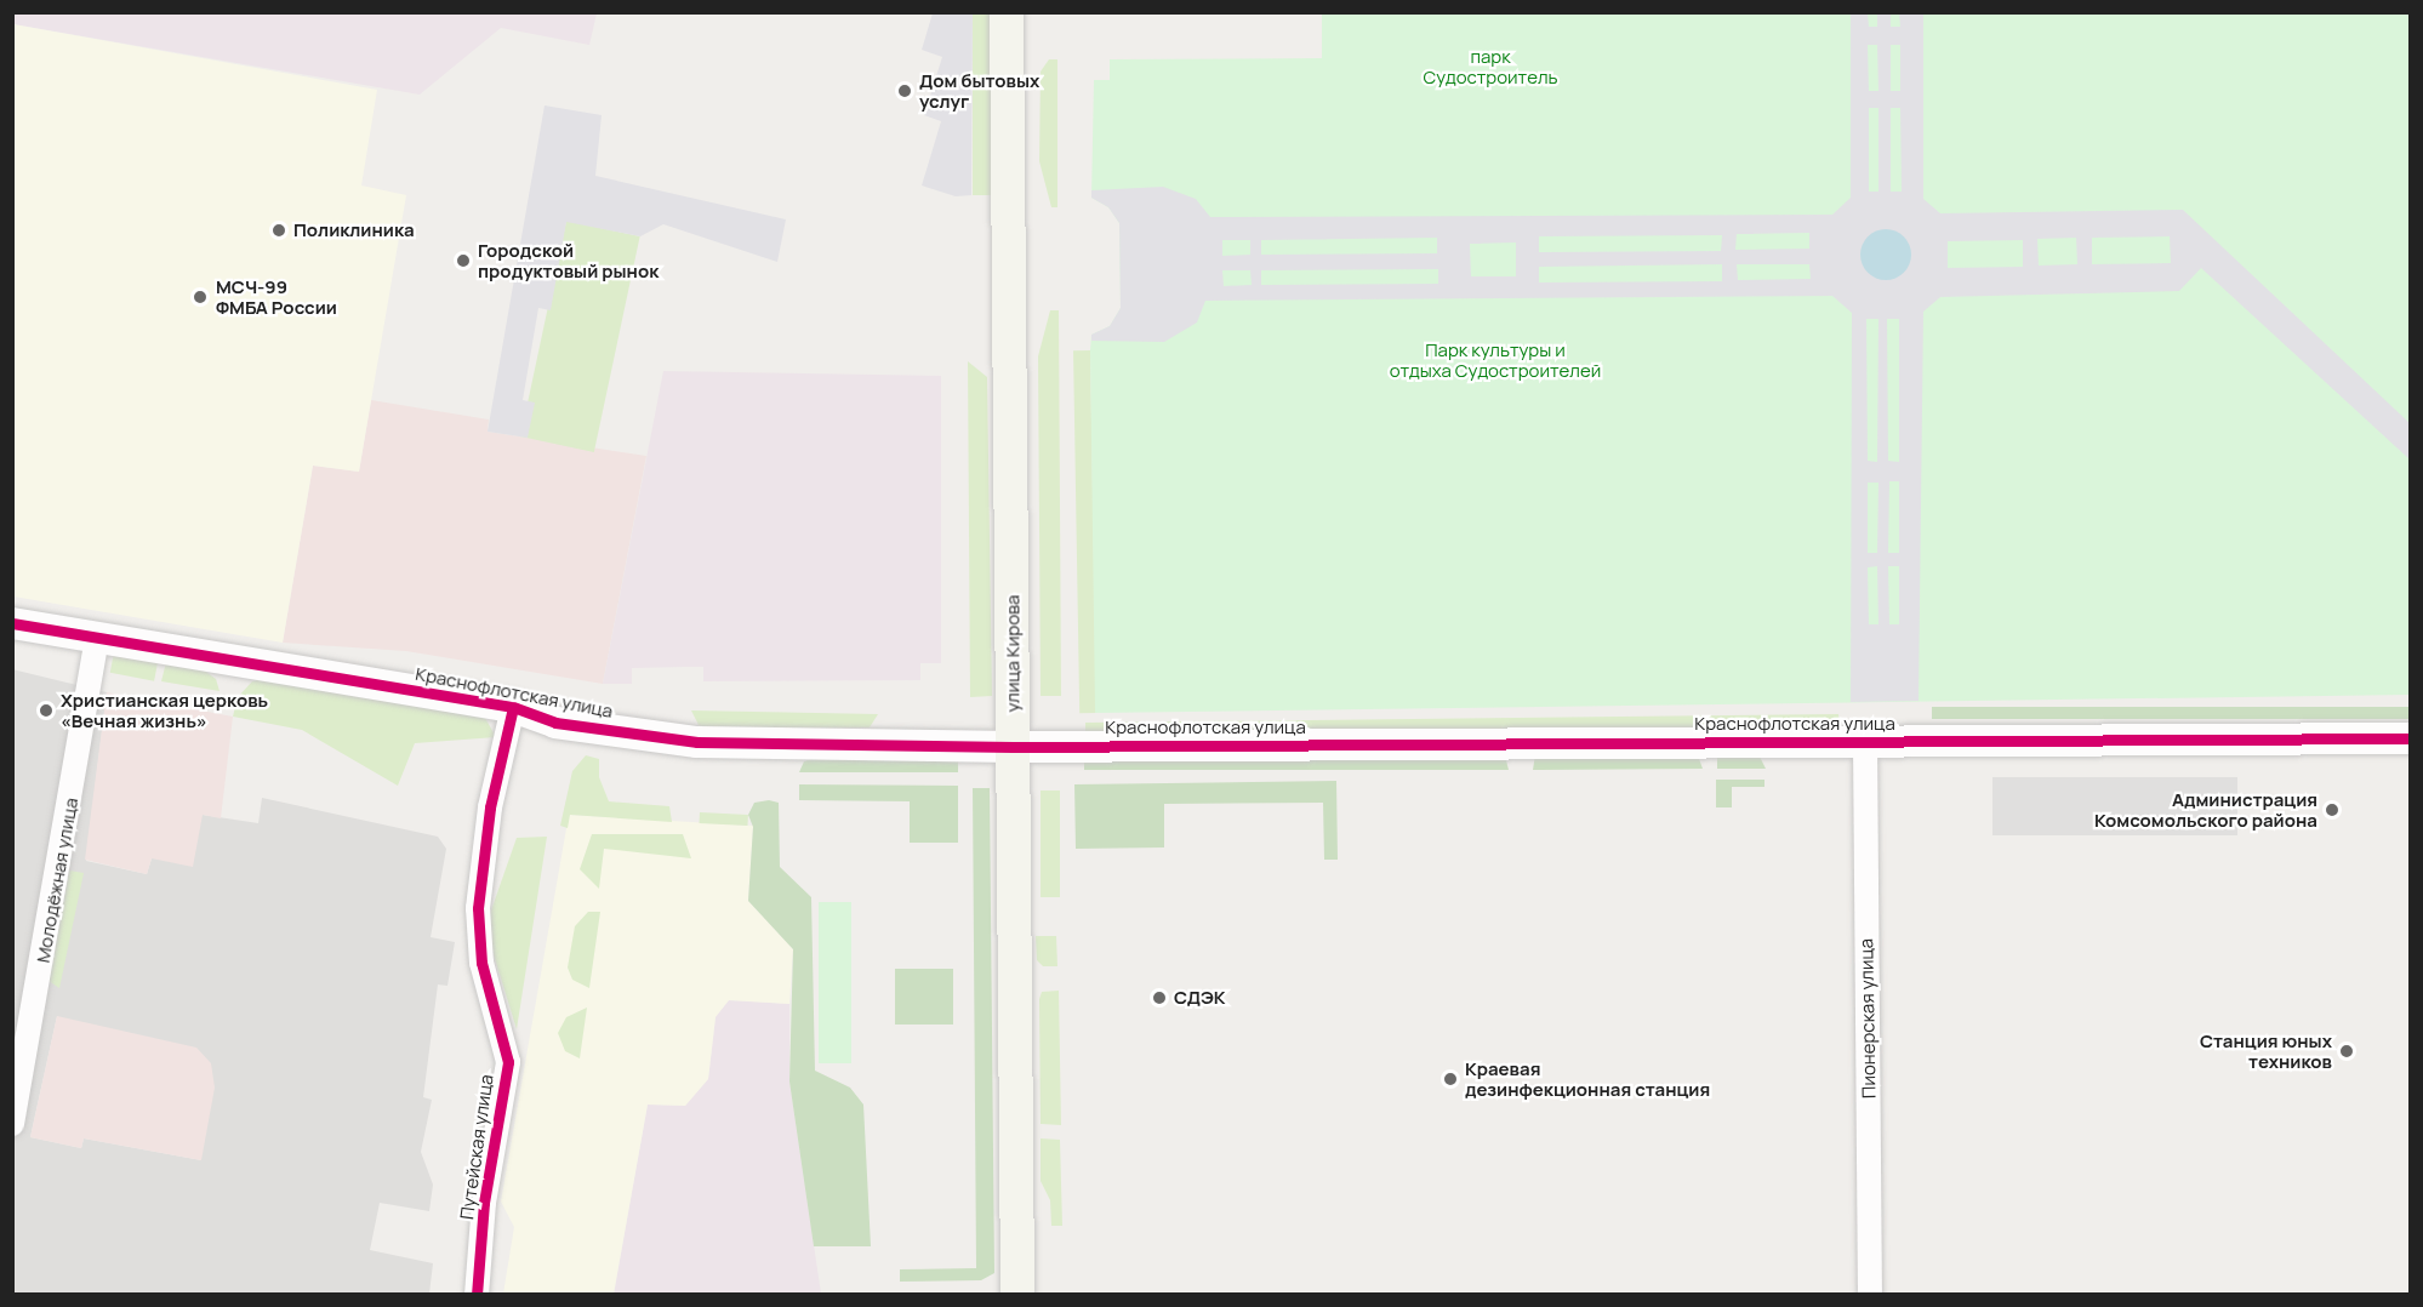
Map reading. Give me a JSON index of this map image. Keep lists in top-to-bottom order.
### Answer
{
  "streets": {
    "main road": ["улица Кирова"],
    "street": [
      "Краснофлотская улица",
      "Молодёжная улица",
      "Пионерская улица",
      "Путейская улица"
    ]
  },
  "crossings": [
    ["улица Кирова", "Краснофлотская улица"],
    ["Краснофлотская улица", "Молодёжная улица"],
    ["Краснофлотская улица", "Пионерская улица"],
    ["Краснофлотская улица", "Путейская улица"]
  ],
  "parks": ["парк Судостроитель", "Парк культуры и отдыха Судостроителей"],
  "places": [
    "Дом бытовых услуг",
    "Поликлиника",
    "Городской продуктовый рынок",
    "МСЧ-99 ФМБА России",
    "Христианская церковь «Вечная жизнь»",
    "Администрация Комсомольского района",
    "СДЭК",
    "Станция юных техников",
    "Краевая дезинфекционная станция"
  ]
}
